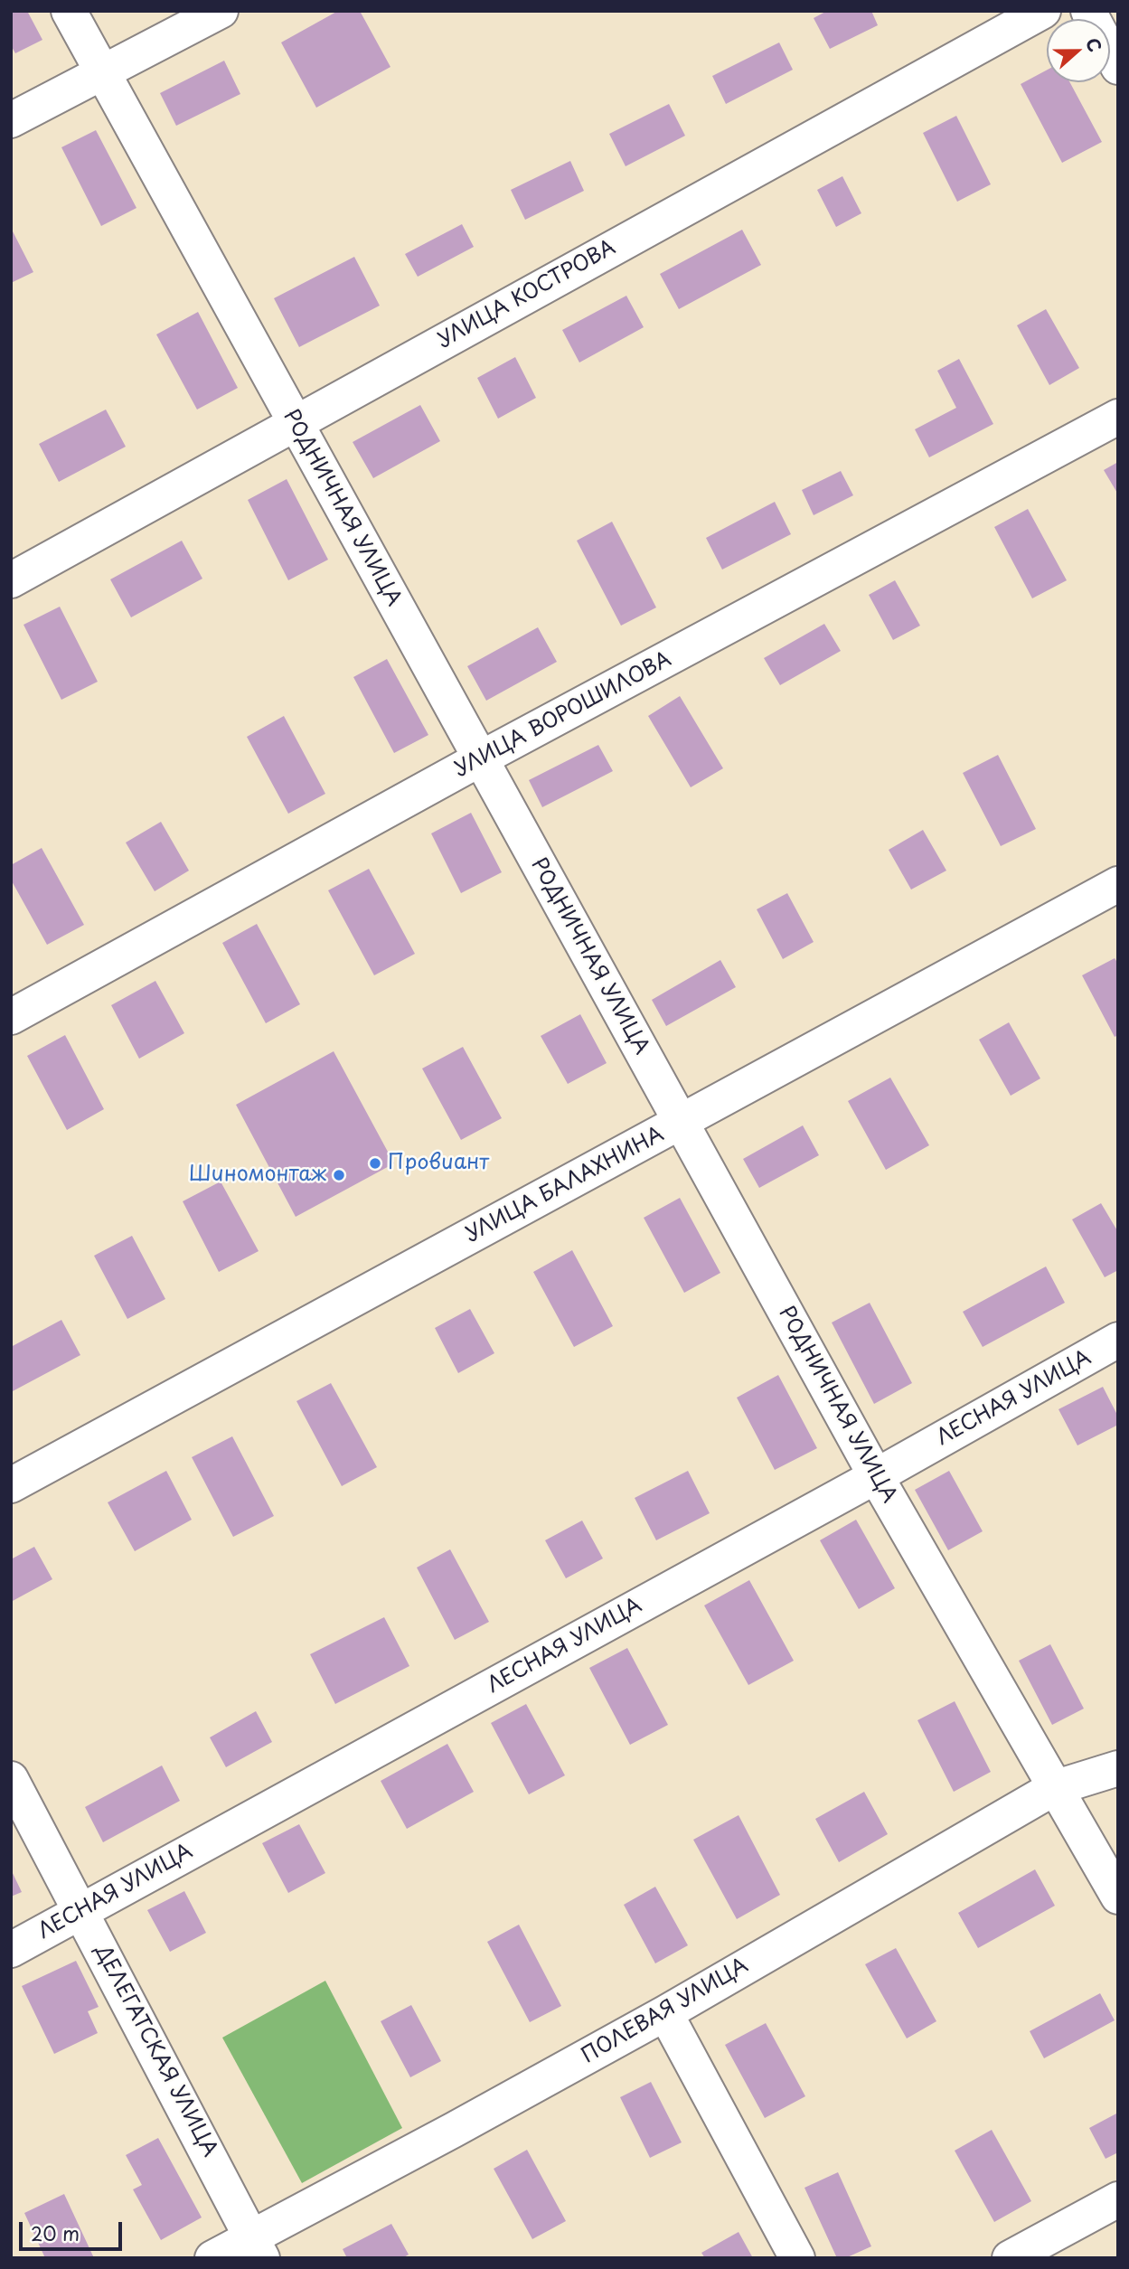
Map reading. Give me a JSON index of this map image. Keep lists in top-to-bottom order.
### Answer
{
  "streets": {
    "street": [
      "УЛИЦА КОСТРОВА",
      "РОДНИЧНАЯ УЛИЦА",
      "УЛИЦА ВОРОШИЛОВА",
      "УЛИЦА БАЛАХНИНА",
      "ЛЕСНАЯ УЛИЦА",
      "ПОЛЕВАЯ УЛИЦА",
      "ДЕЛЕГАТСКАЯ УЛИЦА"
    ]
  },
  "crossings": [
    ["УЛИЦА КОСТРОВА", "РОДНИЧНАЯ УЛИЦА"],
    ["РОДНИЧНАЯ УЛИЦА", "УЛИЦА ВОРОШИЛОВА"],
    ["РОДНИЧНАЯ УЛИЦА", "УЛИЦА БАЛАХНИНА"],
    ["РОДНИЧНАЯ УЛИЦА", "ЛЕСНАЯ УЛИЦА"],
    ["РОДНИЧНАЯ УЛИЦА", "ПОЛЕВАЯ УЛИЦА"],
    ["ЛЕСНАЯ УЛИЦА", "ДЕЛЕГАТСКАЯ УЛИЦА"],
    ["ПОЛЕВАЯ УЛИЦА", "ДЕЛЕГАТСКАЯ УЛИЦА"]
  ],
  "places": ["Провиант", "Шиномонтаж"],
  "scale_bar": "20 m",
  "north": "right"
}
